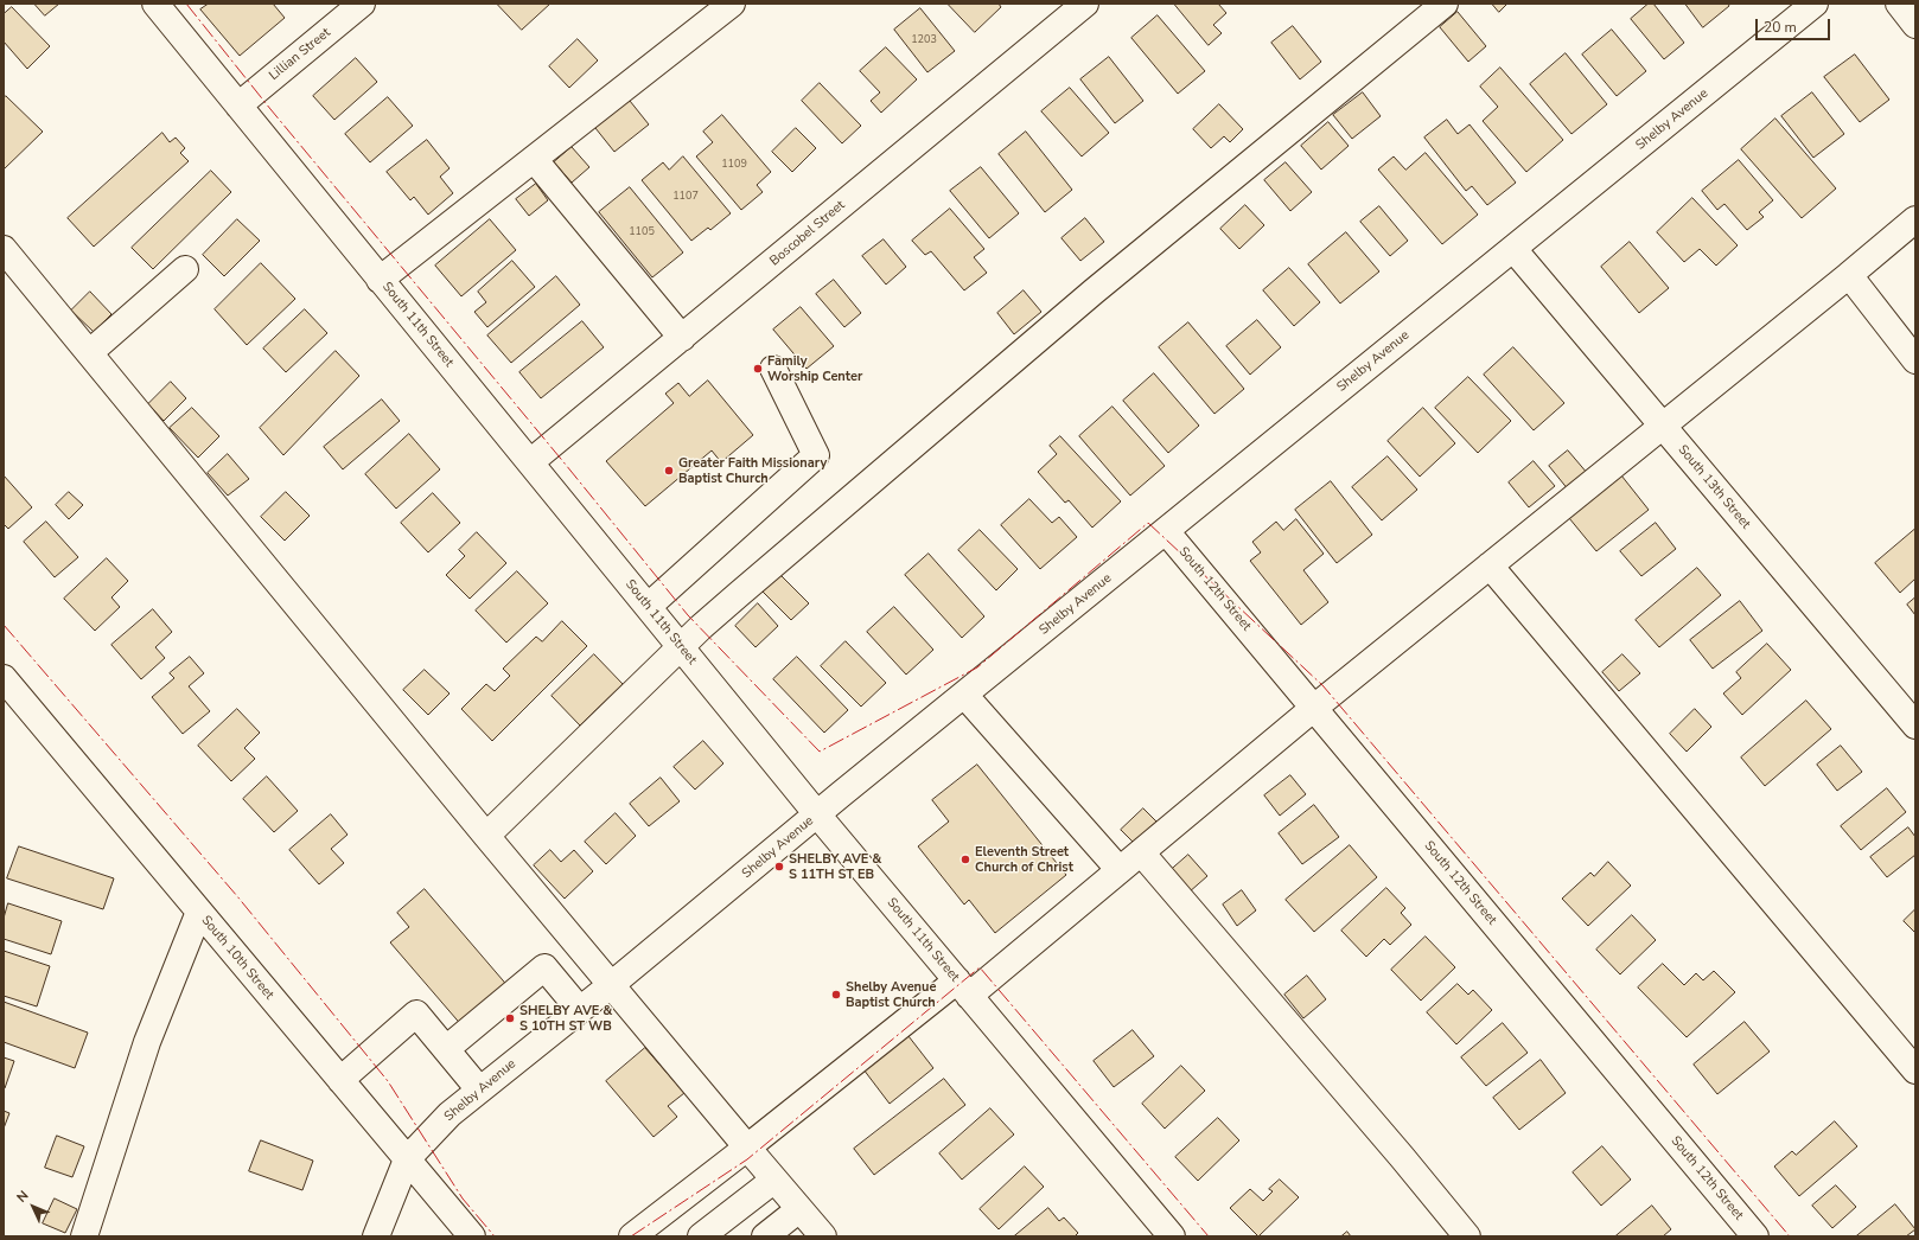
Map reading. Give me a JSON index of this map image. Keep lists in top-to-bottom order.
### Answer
{
  "streets": {
    "street": [
      "Lillian Street",
      "Shelby Avenue",
      "Boscobel Street",
      "South 11th Street",
      "South 13th Street",
      "South 12th Street",
      "South 10th Street"
    ]
  },
  "crossings": [
    ["Lillian Street", "South 11th Street"],
    ["Shelby Avenue", "South 11th Street"],
    ["Shelby Avenue", "South 13th Street"],
    ["Shelby Avenue", "South 12th Street"],
    ["Shelby Avenue", "South 10th Street"],
    ["Boscobel Street", "South 11th Street"]
  ],
  "places": [
    "Family Worship Center",
    "Greater Faith Missionary Baptist Church",
    "Eleventh Street Church of Christ",
    "SHELBY AVE & S 11TH ST EB",
    "Shelby Avenue Baptist Church",
    "SHELBY AVE & S 10TH ST WB"
  ],
  "house_numbers": [
    "1203",
    "1109",
    "1107",
    "1105"
  ],
  "scale_bar": "20 m",
  "north": "top left"
}
